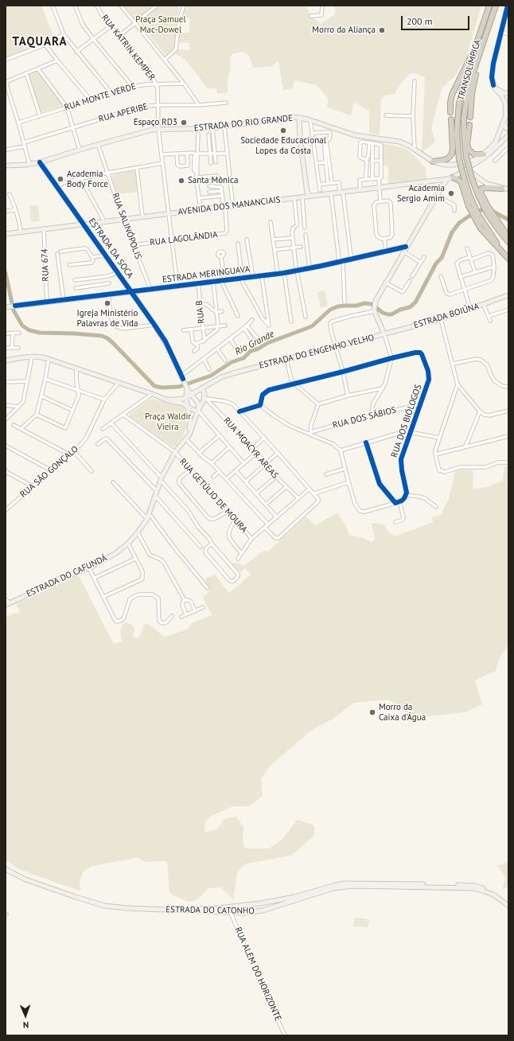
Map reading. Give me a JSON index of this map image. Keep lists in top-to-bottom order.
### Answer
{
  "streets": {
    "highway": ["TRANSOLÍMPICA"],
    "street": [
      "RUA KATRIN KEMPER",
      "RUA MONTE VERDE",
      "RUA APERIBE",
      "ESTRADA DO RIO GRANDE",
      "AVENIDA DOS MANANCIAIS",
      "RUA SALINÓPOLIS",
      "RUA LAGOLÂNDIA",
      "ESTRADA DA SOCA",
      "RUA 674",
      "ESTRADA MERINGUAVA",
      "RUA B",
      "ESTRADA BOIÚNA",
      "ESTRADA DO ENGENHO VELHO",
      "RUA DOS SÁBIOS",
      "RUA DOS BIÓLOGOS",
      "RUA MOACYR AREAS",
      "RUA SÃO GONÇALO",
      "RUA GETÚLIO DE MOURA",
      "ESTRADA DO CAFUNDÁ",
      "ESTRADA DO CATONHO",
      "RUA ALEM DO HORIZONTE"
    ]
  },
  "crossings": [
    ["RUA KATRIN KEMPER", "RUA MONTE VERDE"],
    ["RUA KATRIN KEMPER", "RUA APERIBE"],
    ["RUA KATRIN KEMPER", "ESTRADA DO RIO GRANDE"],
    ["RUA KATRIN KEMPER", "AVENIDA DOS MANANCIAIS"],
    ["RUA KATRIN KEMPER", "RUA LAGOLÂNDIA"],
    ["RUA KATRIN KEMPER", "ESTRADA MERINGUAVA"],
    ["ESTRADA DO RIO GRANDE", "RUA SALINÓPOLIS"],
    ["ESTRADA DO RIO GRANDE", "ESTRADA DA SOCA"],
    ["AVENIDA DOS MANANCIAIS", "RUA SALINÓPOLIS"],
    ["AVENIDA DOS MANANCIAIS", "RUA LAGOLÂNDIA"],
    ["AVENIDA DOS MANANCIAIS", "ESTRADA DA SOCA"],
    ["AVENIDA DOS MANANCIAIS", "RUA 674"],
    ["RUA SALINÓPOLIS", "RUA LAGOLÂNDIA"],
    ["RUA SALINÓPOLIS", "ESTRADA MERINGUAVA"],
    ["ESTRADA DA SOCA", "ESTRADA MERINGUAVA"],
    ["ESTRADA DA SOCA", "ESTRADA DO ENGENHO VELHO"],
    ["ESTRADA DA SOCA", "ESTRADA DO CAFUNDÁ"],
    ["RUA 674", "ESTRADA MERINGUAVA"],
    ["ESTRADA MERINGUAVA", "RUA B"],
    ["ESTRADA BOIÚNA", "ESTRADA DO ENGENHO VELHO"],
    ["ESTRADA DO ENGENHO VELHO", "RUA SÃO GONÇALO"],
    ["ESTRADA DO ENGENHO VELHO", "ESTRADA DO CAFUNDÁ"],
    ["RUA DOS SÁBIOS", "RUA DOS BIÓLOGOS"],
    ["RUA GETÚLIO DE MOURA", "ESTRADA DO CAFUNDÁ"],
    ["ESTRADA DO CATONHO", "RUA ALEM DO HORIZONTE"]
  ],
  "districts": ["TAQUARA"],
  "water": ["Rio Grande"],
  "parks": ["Praça Samuel Mac-Dowel", "Praça Waldir Vieira"],
  "places": [
    "Morro da Aliança",
    "Espaço RD3",
    "Sociedade Educacional Lopes da Costa",
    "Academia Body Force",
    "Santa Mônica",
    "Academia Sergio Amim",
    "Igreja Ministério Palavras de Vida",
    "Morro da Caixa d'Água"
  ],
  "scale_bar": "200 m",
  "north": "bottom"
}
